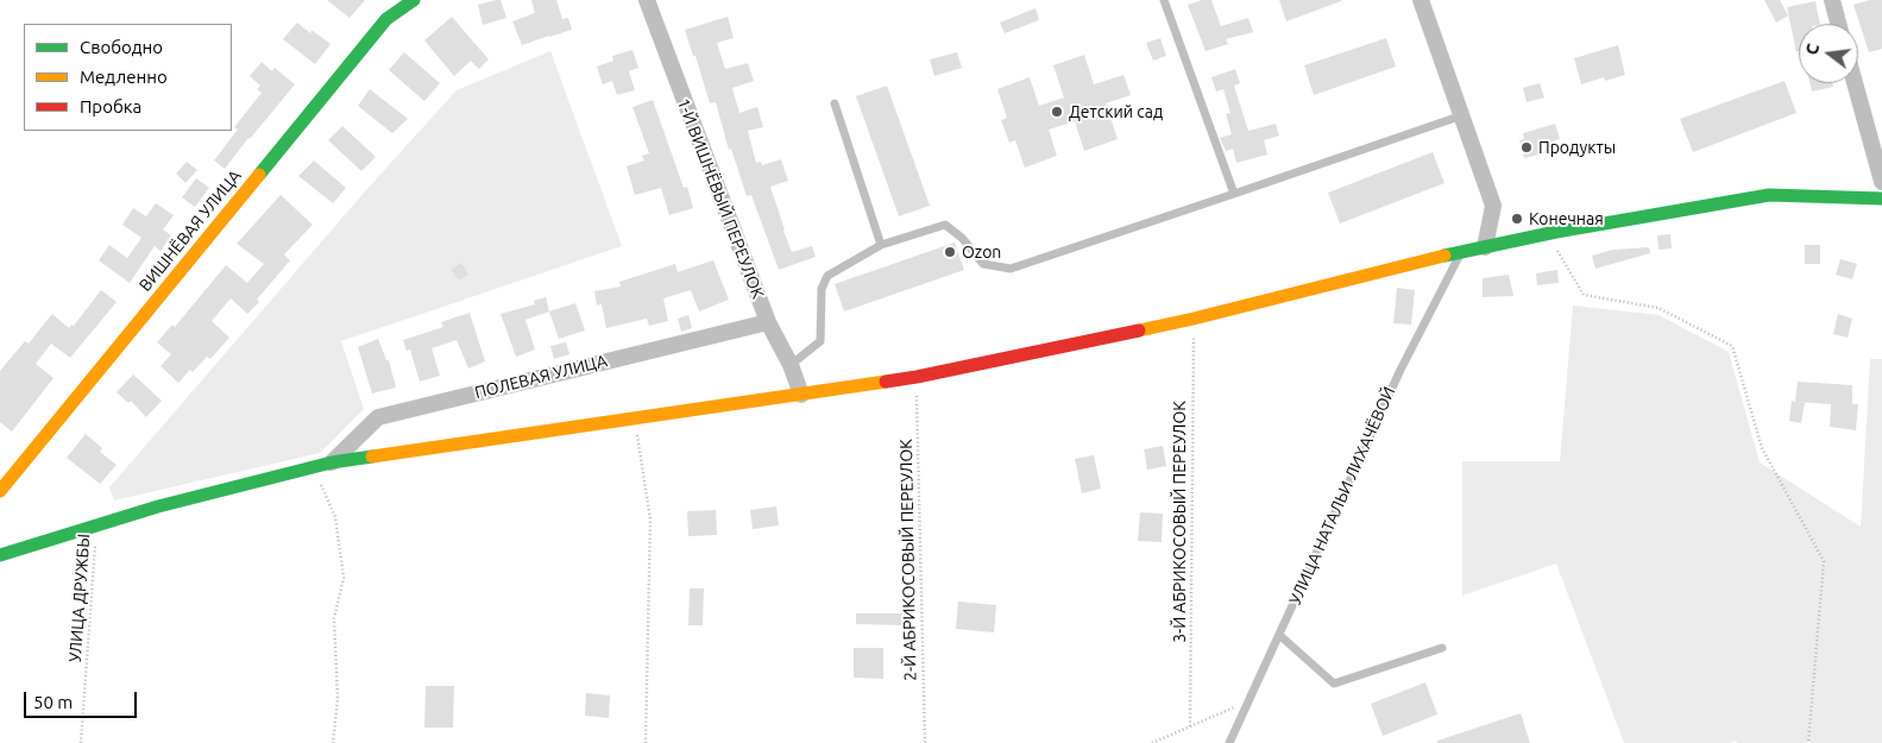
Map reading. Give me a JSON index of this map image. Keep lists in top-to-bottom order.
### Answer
{
  "streets": {
    "street": ["1-Й ВИШНЁВЫЙ ПЕРЕУЛОК", "ВИШНЁВАЯ УЛИЦА", "ПОЛЕВАЯ УЛИЦА"],
    "lane": ["УЛИЦА НАТАЛЬИ ЛИХАЧЁВОЙ"],
    "path": ["3-Й АБРИКОСОВЫЙ ПЕРЕУЛОК", "2-Й АБРИКОСОВЫЙ ПЕРЕУЛОК", "УЛИЦА ДРУЖБЫ"]
  },
  "crossings": [
    ["1-Й ВИШНЁВЫЙ ПЕРЕУЛОК", "ПОЛЕВАЯ УЛИЦА"]
  ],
  "places": [
    "Детский сад",
    "Продукты",
    "Конечная",
    "Ozon"
  ],
  "legend": ["Свободно", "Медленно", "Пробка"],
  "scale_bar": "50 m",
  "north": "left"
}
